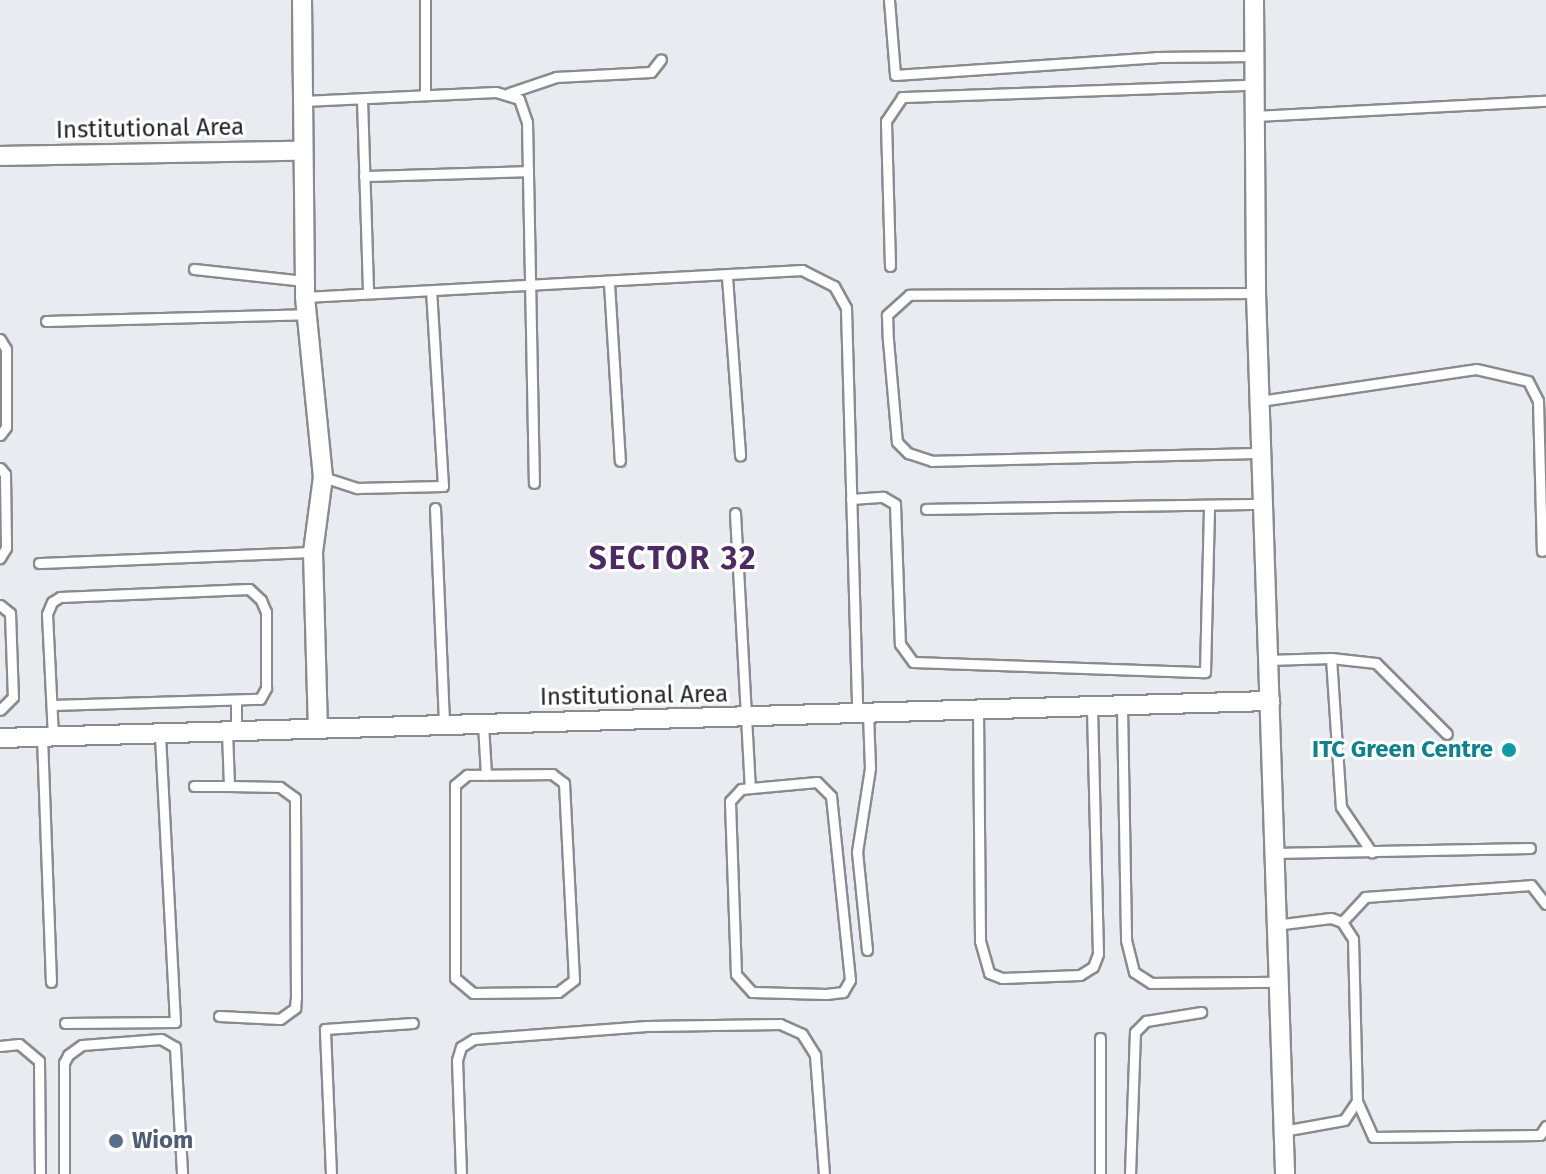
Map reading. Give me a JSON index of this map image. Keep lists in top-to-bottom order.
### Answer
{
  "streets": {
    "street": ["Institutional Area"]
  },
  "districts": ["SECTOR 32"],
  "places": ["ITC Green Centre", "Wiom"]
}
